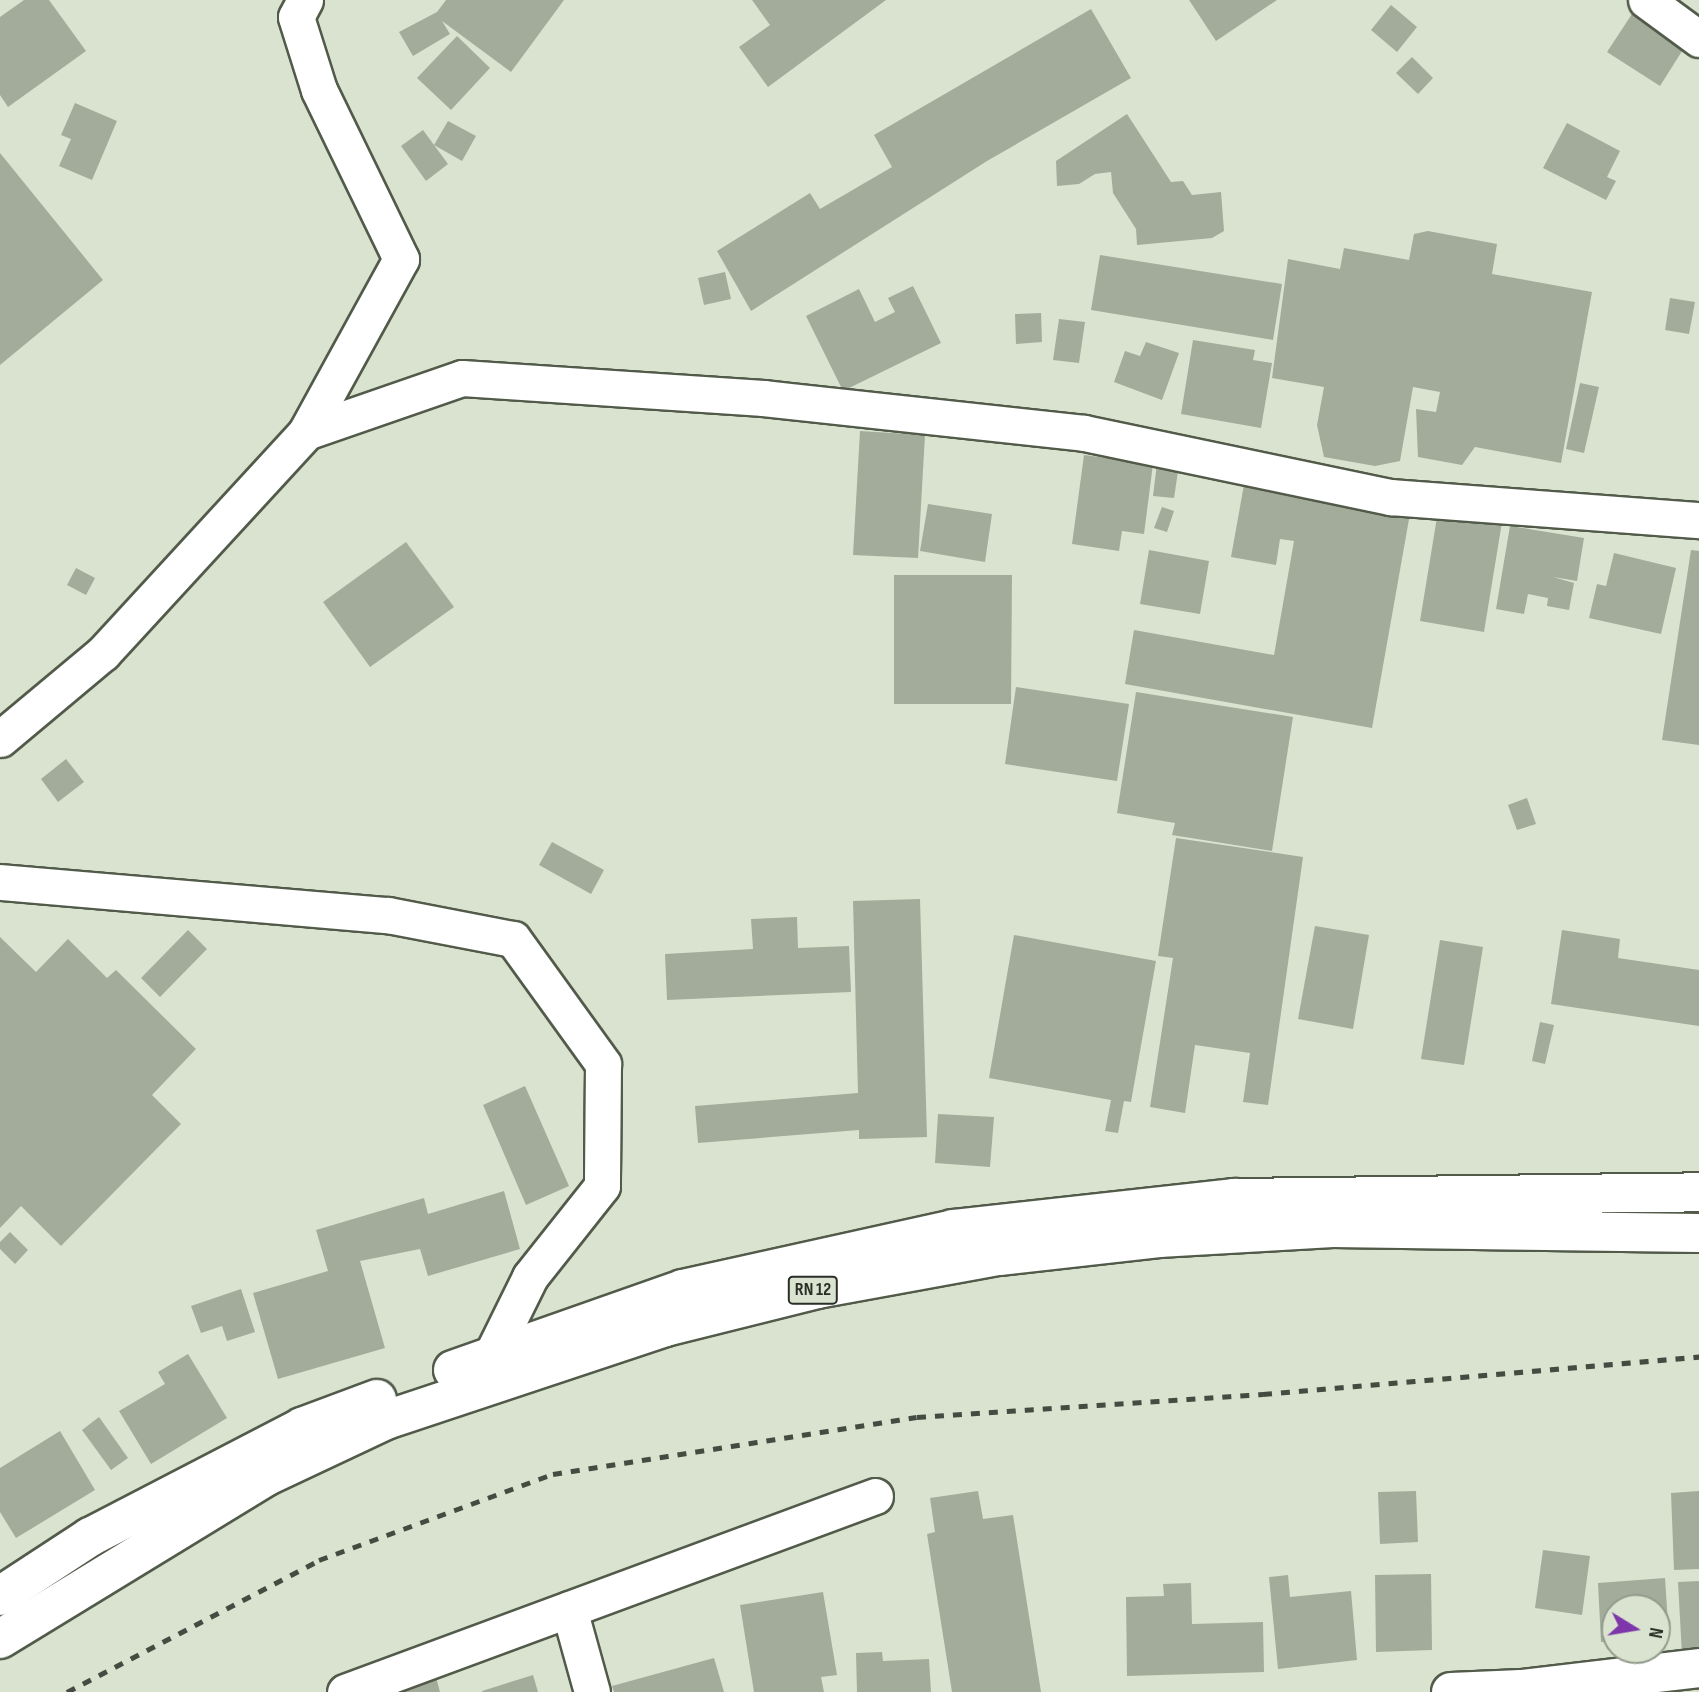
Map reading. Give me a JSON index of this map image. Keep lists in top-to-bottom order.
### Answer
{
  "streets": {
    "main road": ["RN 12"]
  },
  "north": "right"
}
